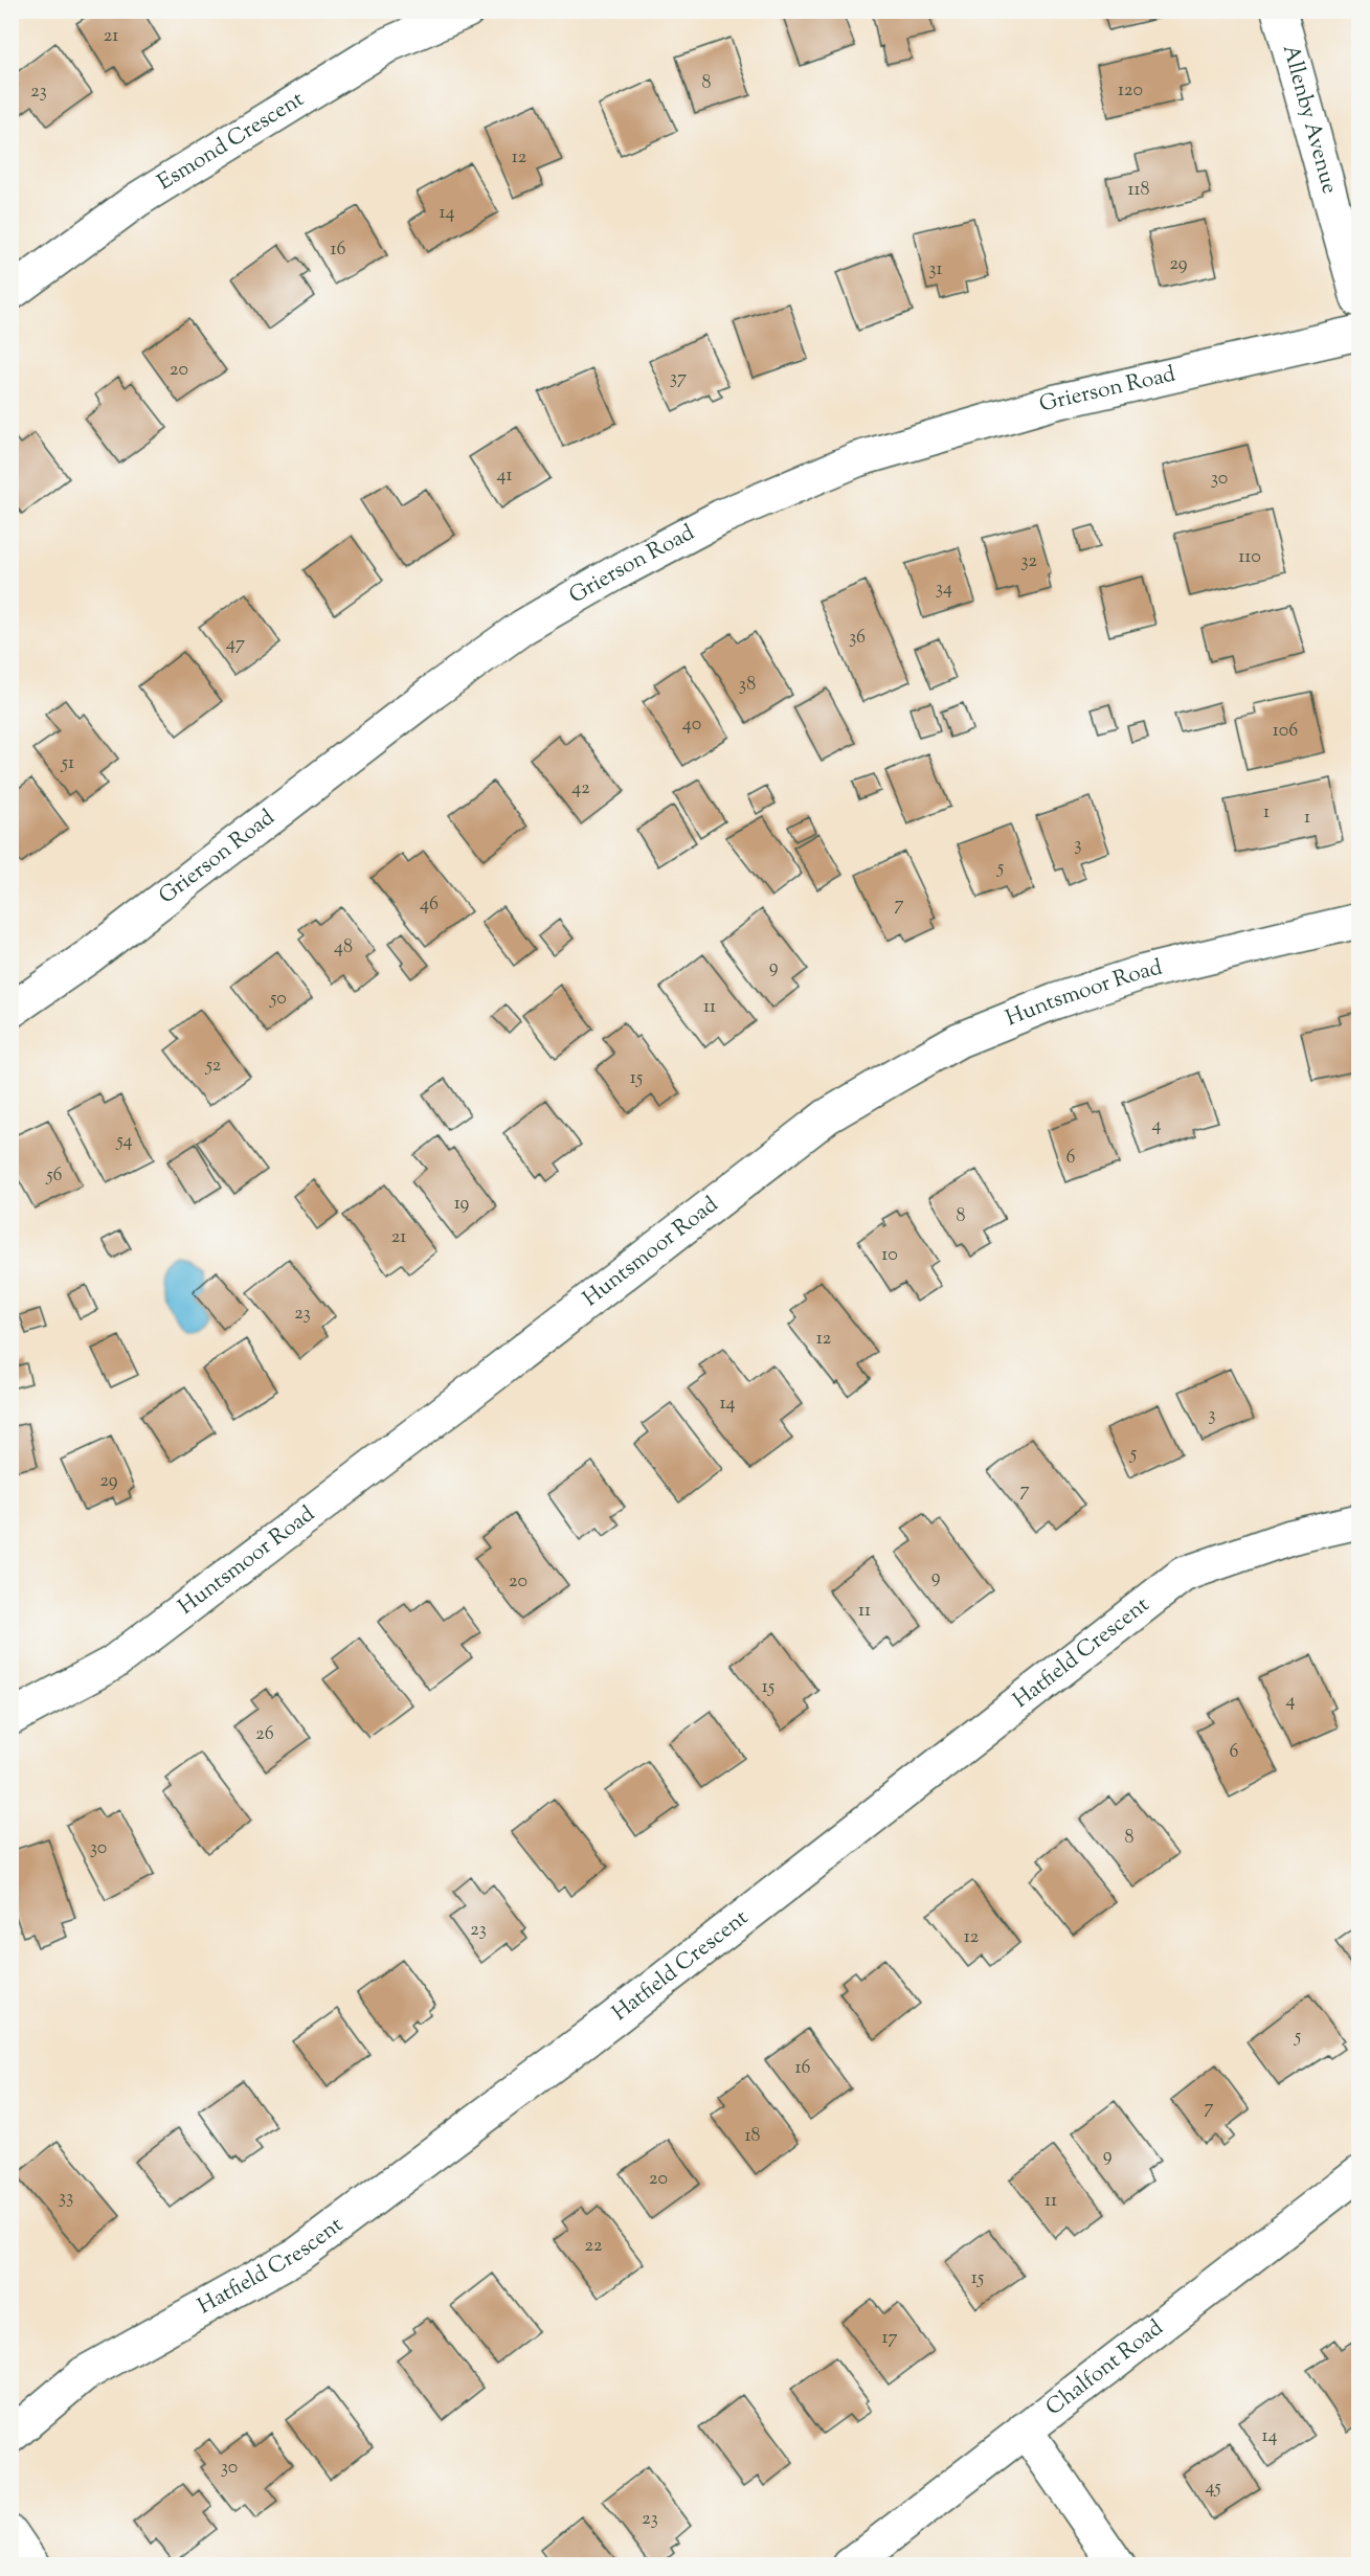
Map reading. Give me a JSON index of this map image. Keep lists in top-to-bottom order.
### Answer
{
  "streets": {
    "street": [
      "Allenby Avenue",
      "Esmond Crescent",
      "Grierson Road",
      "Huntsmoor Road",
      "Hatfield Crescent",
      "Chalfont Road"
    ]
  },
  "house_numbers": [
    "21",
    "8",
    "120",
    "23",
    "12",
    "118",
    "14",
    "16",
    "29",
    "31",
    "20",
    "37",
    "41",
    "30",
    "110",
    "32",
    "34",
    "36",
    "47",
    "38",
    "40",
    "106",
    "51",
    "42",
    "1",
    "1",
    "3",
    "5",
    "46",
    "7",
    "48",
    "9",
    "50",
    "11",
    "52",
    "15",
    "4",
    "54",
    "6",
    "56",
    "19",
    "8",
    "21",
    "10",
    "23",
    "12",
    "14",
    "3",
    "5",
    "29",
    "7",
    "9",
    "20",
    "11",
    "15",
    "4",
    "26",
    "6",
    "8",
    "30",
    "23",
    "12",
    "5",
    "16",
    "7",
    "18",
    "9",
    "20",
    "33",
    "11",
    "22",
    "15",
    "17",
    "14",
    "30",
    "45",
    "23"
  ]
}
